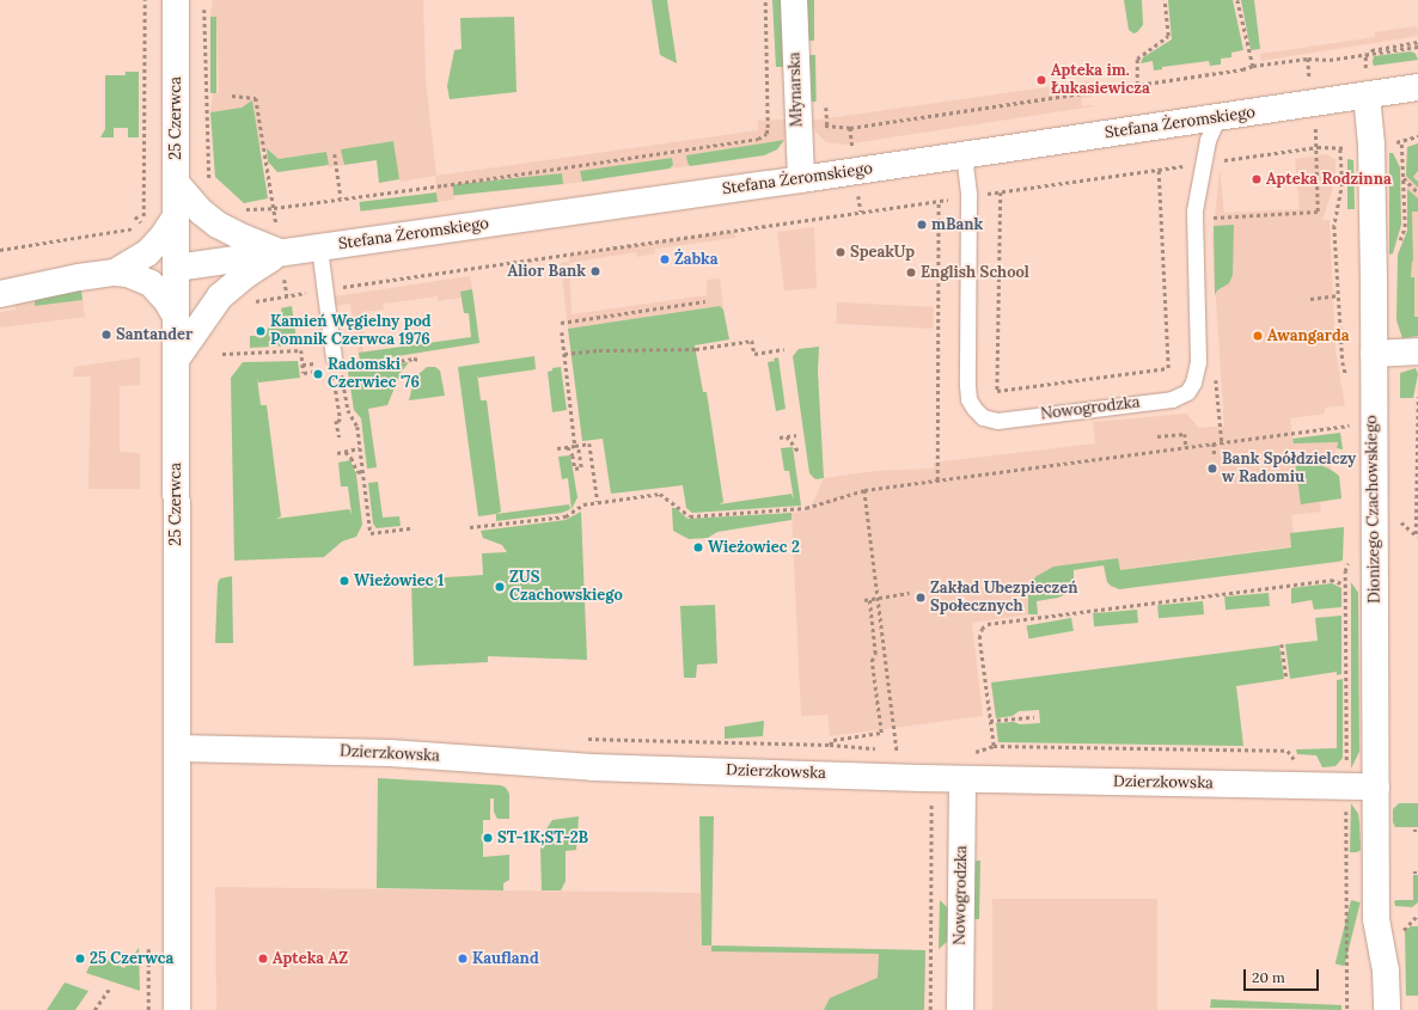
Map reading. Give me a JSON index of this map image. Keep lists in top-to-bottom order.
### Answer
{
  "streets": {
    "street": [
      "Młynarska",
      "25 Czerwca",
      "Stefana Żeromskiego",
      "Nowogrodzka",
      "Dionizego Czachowskiego",
      "Dzierzkowska"
    ]
  },
  "crossings": [
    ["Młynarska", "Stefana Żeromskiego"],
    ["25 Czerwca", "Stefana Żeromskiego"],
    ["25 Czerwca", "Dzierzkowska"],
    ["Stefana Żeromskiego", "Nowogrodzka"],
    ["Stefana Żeromskiego", "Dionizego Czachowskiego"],
    ["Nowogrodzka", "Dzierzkowska"],
    ["Dionizego Czachowskiego", "Dzierzkowska"]
  ],
  "places": [
    "Apteka im. Łukasiewicza",
    "Apteka Rodzinna",
    "mBank",
    "SpeakUp",
    "Żabka",
    "Alior Bank",
    "English School",
    "Kamień Węgielny pod Pomnik Czerwca 1976",
    "Santander",
    "Awangarda",
    "Radomski Czerwiec '76",
    "Bank Spółdzielczy w Radomiu",
    "Wieżowiec 2",
    "Wieżowiec 1",
    "ZUS Czachowskiego",
    "Zakład Ubezpieczeń Społecznych",
    "ST-1K;ST-2B",
    "25 Czerwca",
    "Apteka AZ",
    "Kaufland"
  ],
  "scale_bar": "20 m"
}
